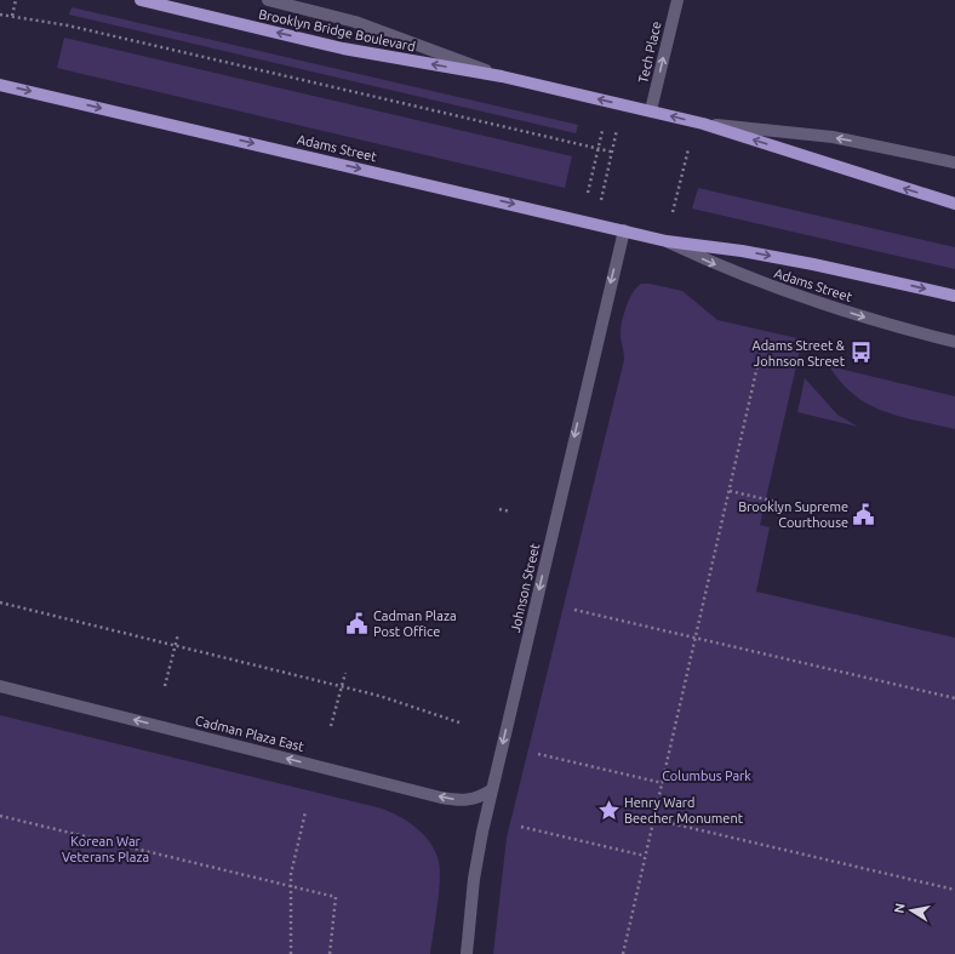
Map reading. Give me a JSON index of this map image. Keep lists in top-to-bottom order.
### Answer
{
  "streets": {
    "main road": ["Brooklyn Bridge Boulevard", "Adams Street"],
    "street": ["Tech Place", "Johnson Street", "Cadman Plaza East"]
  },
  "crossings": [
    ["Adams Street", "Johnson Street"],
    ["Johnson Street", "Cadman Plaza East"]
  ],
  "one_way": [
    "Brooklyn Bridge Boulevard",
    "Tech Place",
    "Adams Street",
    "Johnson Street",
    "Cadman Plaza East"
  ],
  "parks": ["Columbus Park", "Korean War Veterans Plaza"],
  "places": {
    "bus stop": ["Adams Street & Johnson Street"],
    "public building": ["Brooklyn Supreme Courthouse", "Cadman Plaza Post Office"],
    "place": ["Henry Ward Beecher Monument"]
  },
  "north": "left"
}
